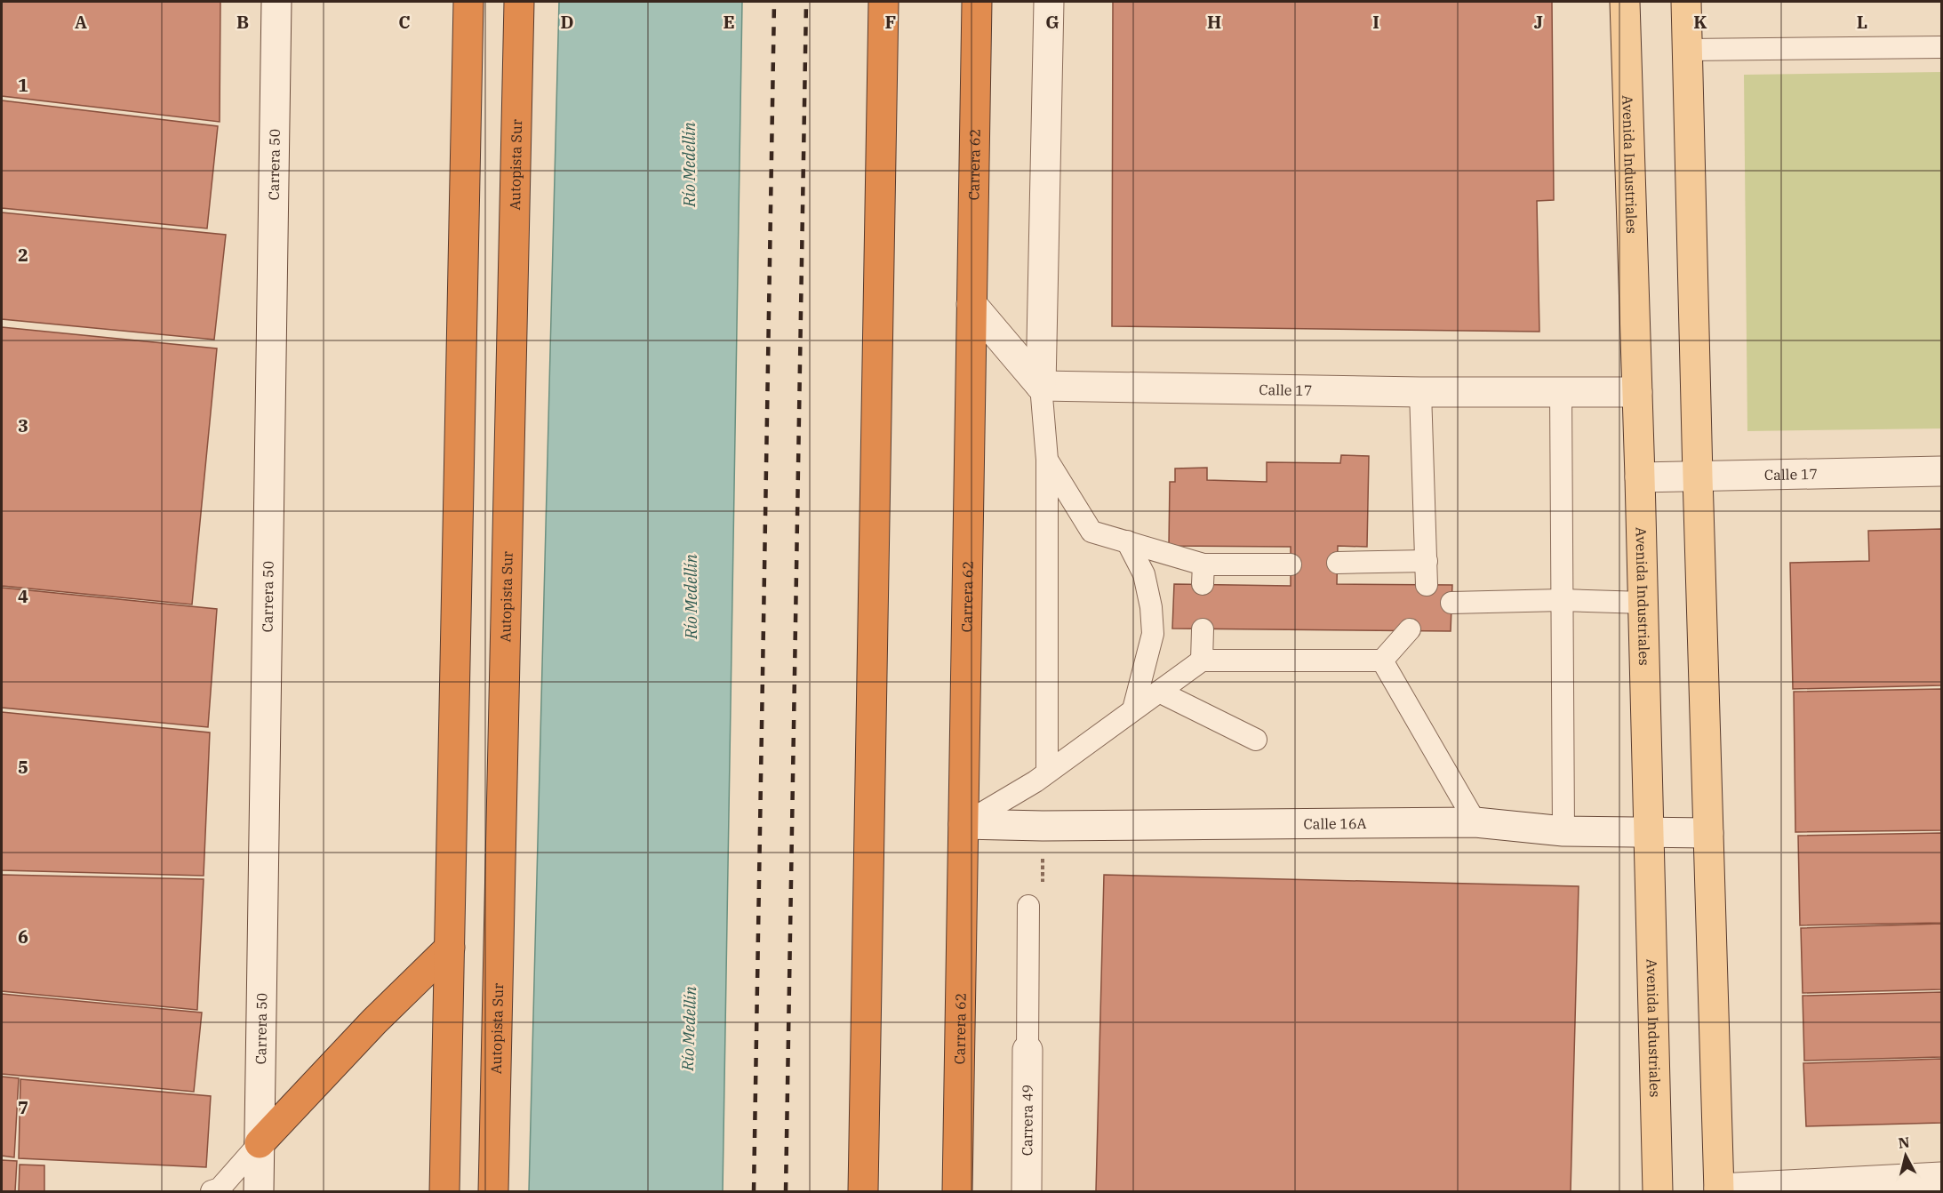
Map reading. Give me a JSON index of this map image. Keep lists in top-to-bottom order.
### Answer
{
  "streets": {
    "highway": ["Autopista Sur", "Carrera 62"],
    "main road": ["Avenida Industriales"],
    "street": [
      "Carrera 50",
      "Calle 17",
      "Calle 16A",
      "Carrera 49"
    ]
  },
  "crossings": [
    ["Carrera 62", "Calle 16A"],
    ["Avenida Industriales", "Calle 17"],
    ["Avenida Industriales", "Calle 16A"]
  ],
  "water": ["Río Medellín"],
  "north": "top",
  "grid": {
    "columns": [
      "A",
      "B",
      "C",
      "D",
      "E",
      "F",
      "G",
      "H",
      "I",
      "J",
      "K",
      "L"
    ],
    "rows": [
      "1",
      "2",
      "3",
      "4",
      "5",
      "6",
      "7"
    ]
  }
}
